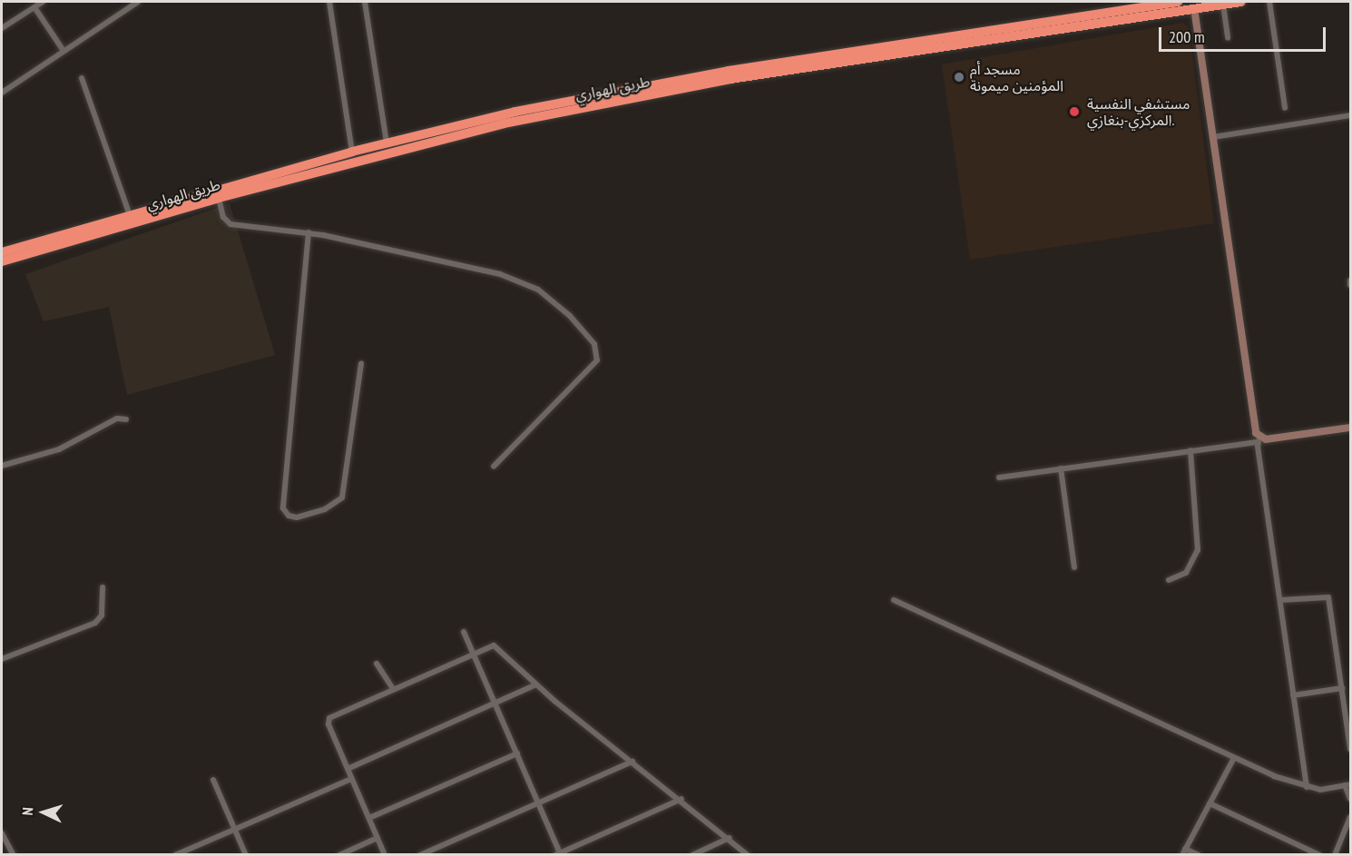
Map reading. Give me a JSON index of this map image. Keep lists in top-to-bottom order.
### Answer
{
  "streets": {
    "highway": ["طريق الهواري"]
  },
  "places": ["مسجد أم المؤمنين ميمونة", "مستشفي النفسية المركزي-بنغازي."],
  "scale_bar": "200 m",
  "north": "left"
}
